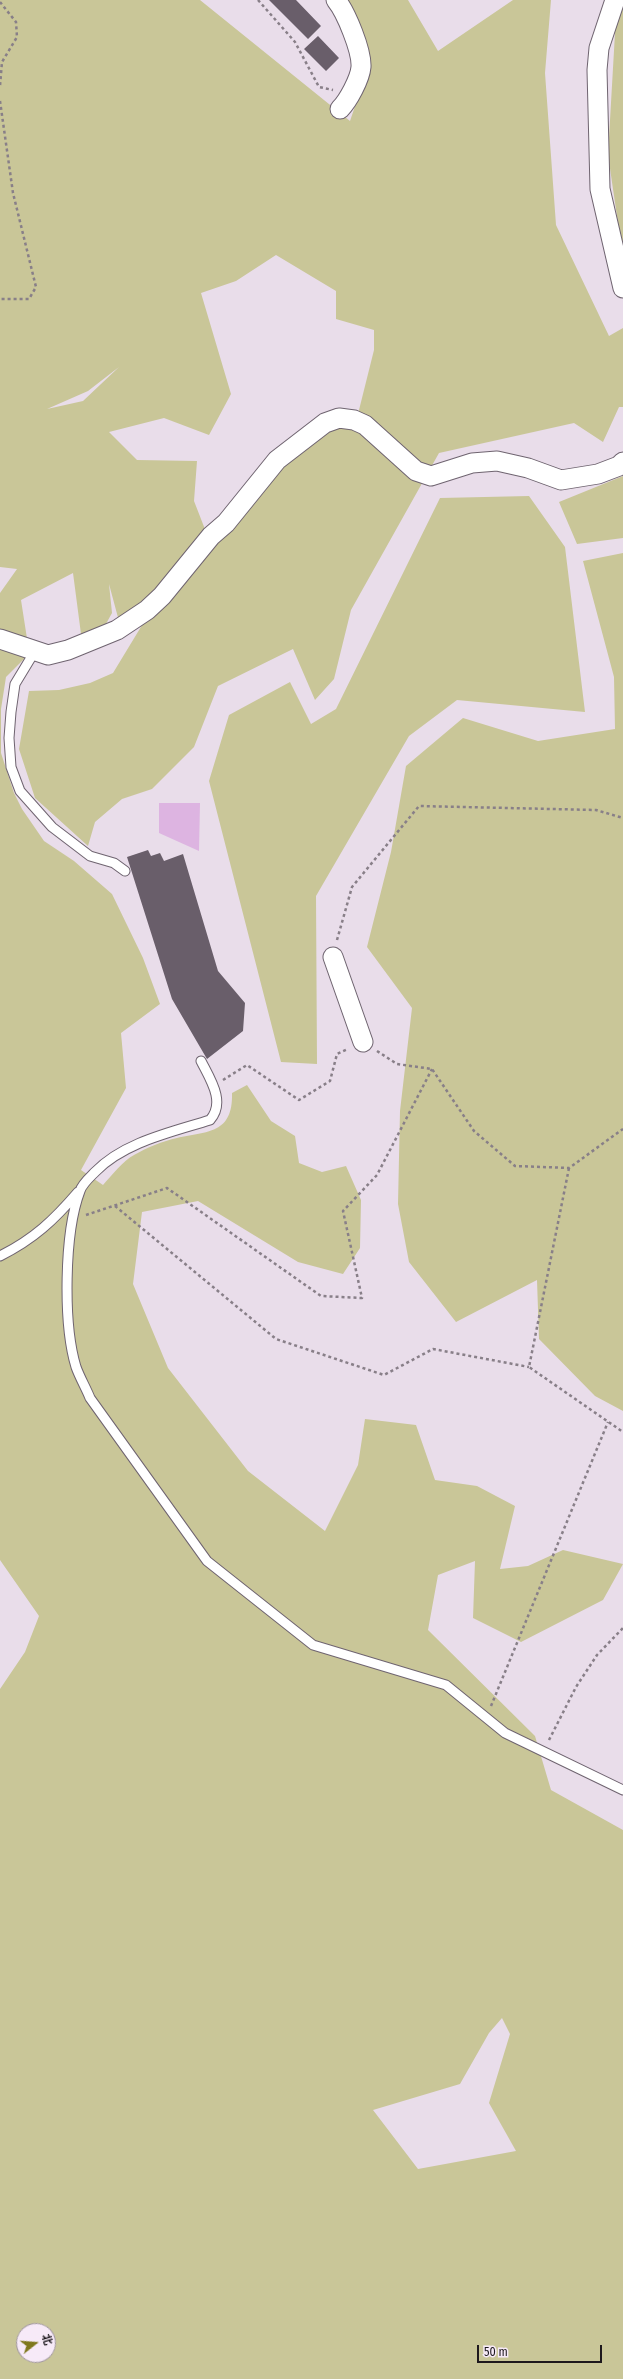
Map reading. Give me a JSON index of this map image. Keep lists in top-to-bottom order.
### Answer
{
  "scale_bar": "50 m",
  "north": "right"
}
